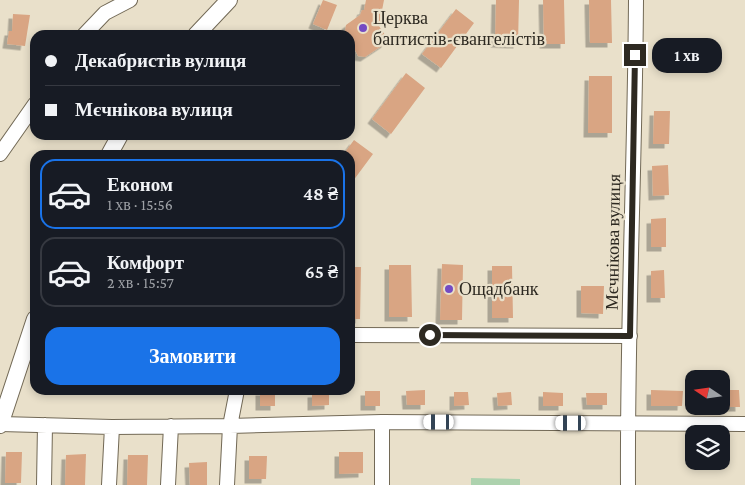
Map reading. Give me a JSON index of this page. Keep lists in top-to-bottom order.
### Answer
{
  "streets": {
    "street": ["Мєчнікова вулиця"]
  },
  "places": ["Церква баптистів-євангелістів", "Ощадбанк"],
  "north": "left",
  "page": {
    "banner": ["Декабристів вулиця", "Мєчнікова вулиця"],
    "bubble": "1 хв",
    "list": [
      {
        "name": "Економ",
        "note": "1 хв · 15:56",
        "value": "48 ₴"
      },
      {
        "name": "Комфорт",
        "note": "2 хв · 15:57",
        "value": "65 ₴"
      }
    ],
    "buttons": "Замовити"
  }
}
